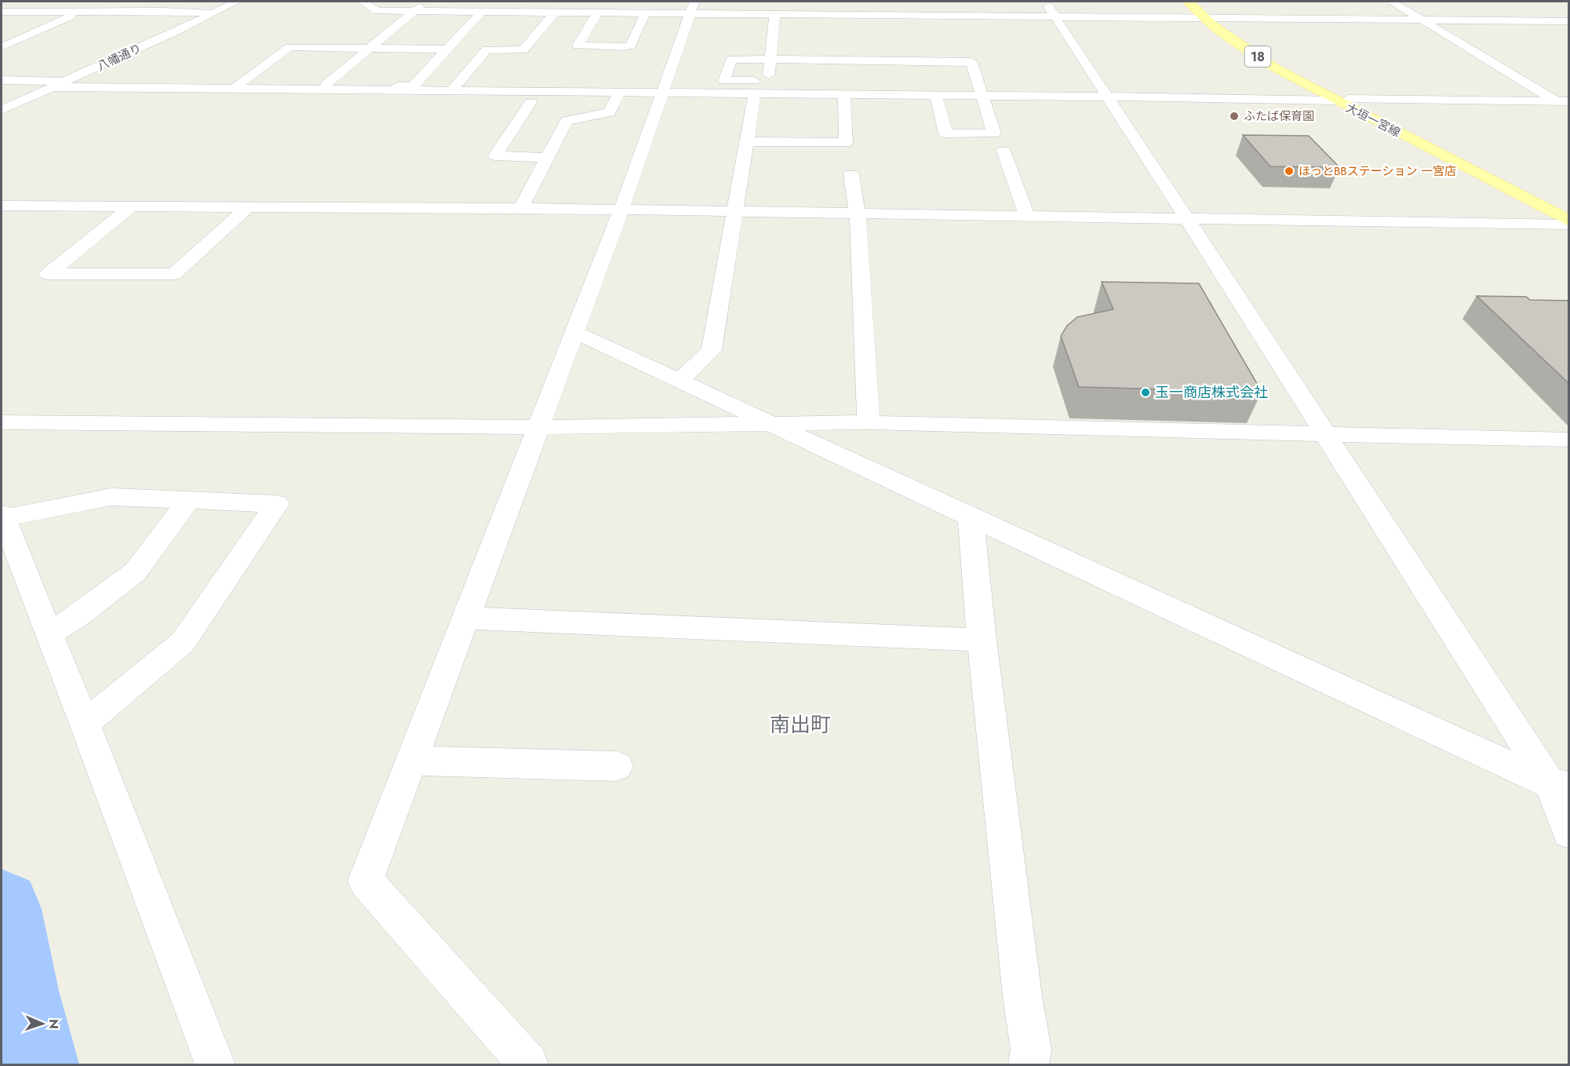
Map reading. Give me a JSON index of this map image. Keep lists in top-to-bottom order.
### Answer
{
  "streets": {
    "main road": ["18", "大垣一宮線"],
    "street": ["八幡通り"]
  },
  "districts": ["南出町"],
  "places": ["ふたば保育園", "ほっとBBステーション 一宮店", "玉一商店株式会社"],
  "north": "right"
}
